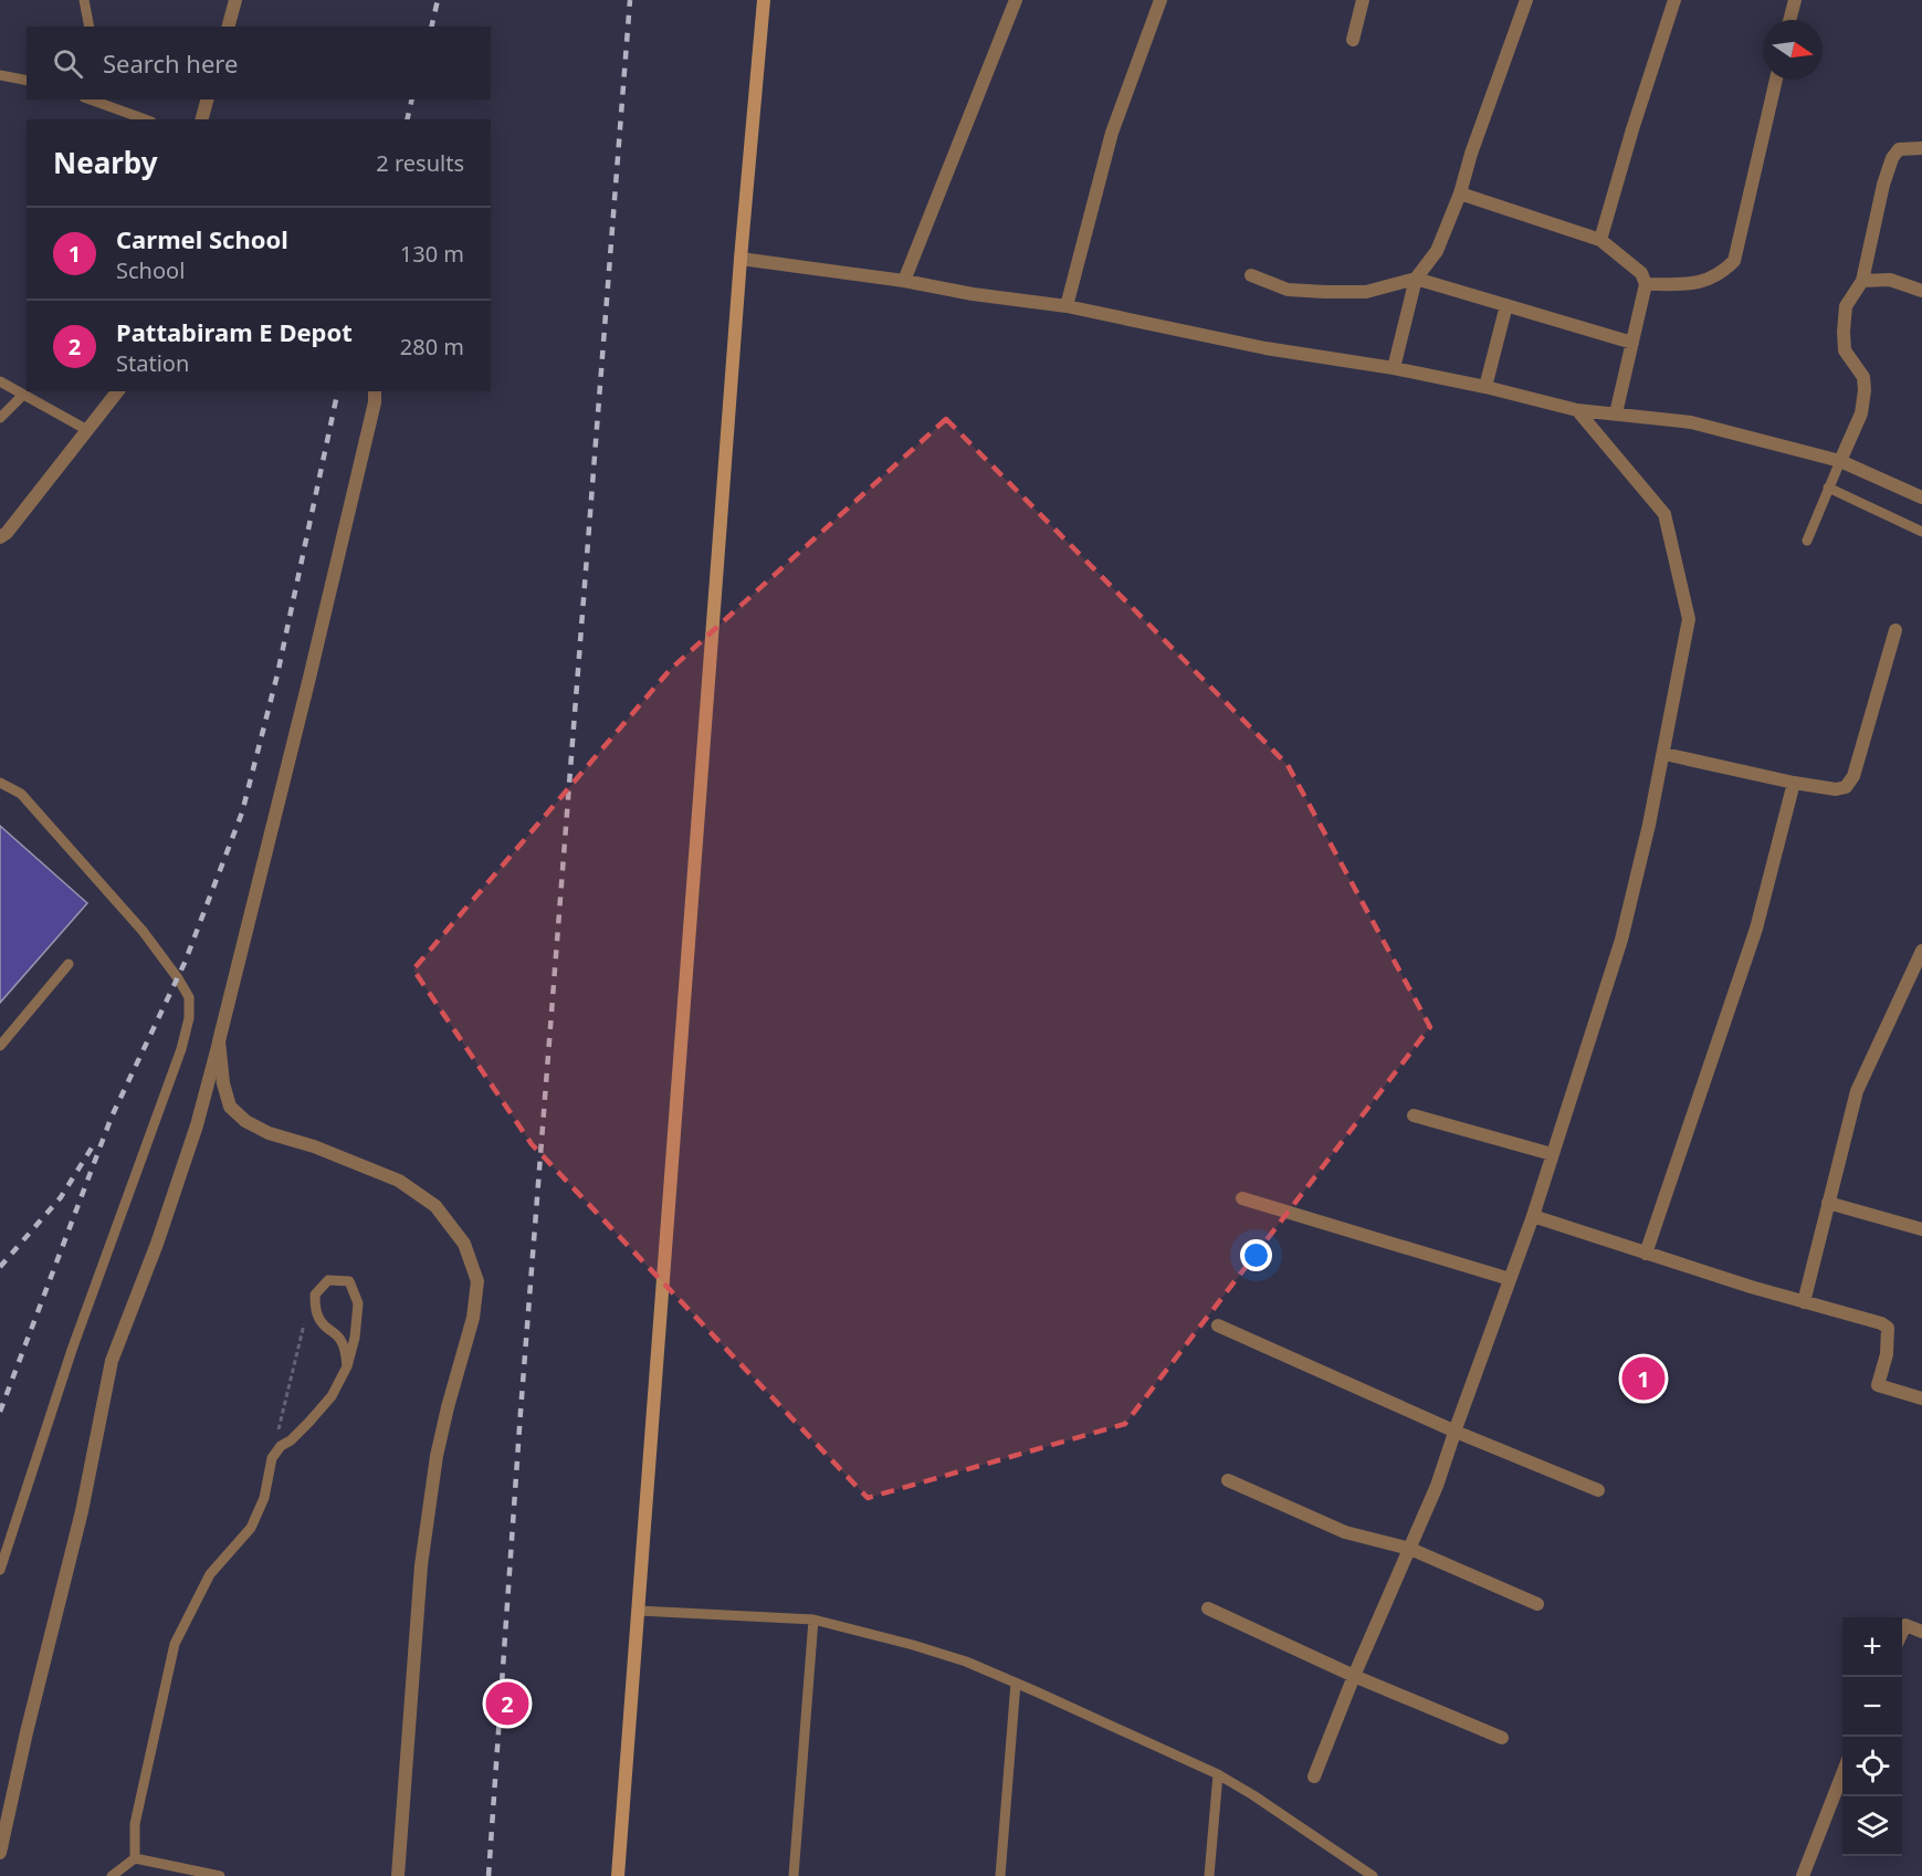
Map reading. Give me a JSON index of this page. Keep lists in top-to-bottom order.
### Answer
{
  "north": "right",
  "page": {
    "search": "Search here",
    "heading": ["Nearby", "2 results"],
    "list": [
      {
        "mark": "1",
        "name": "Carmel School",
        "note": "School",
        "value": "130 m"
      },
      {
        "mark": "2",
        "name": "Pattabiram E Depot",
        "note": "Station",
        "value": "280 m"
      }
    ],
    "pins": ["1", "2"],
    "map_buttons": ["+", "−"]
  }
}
